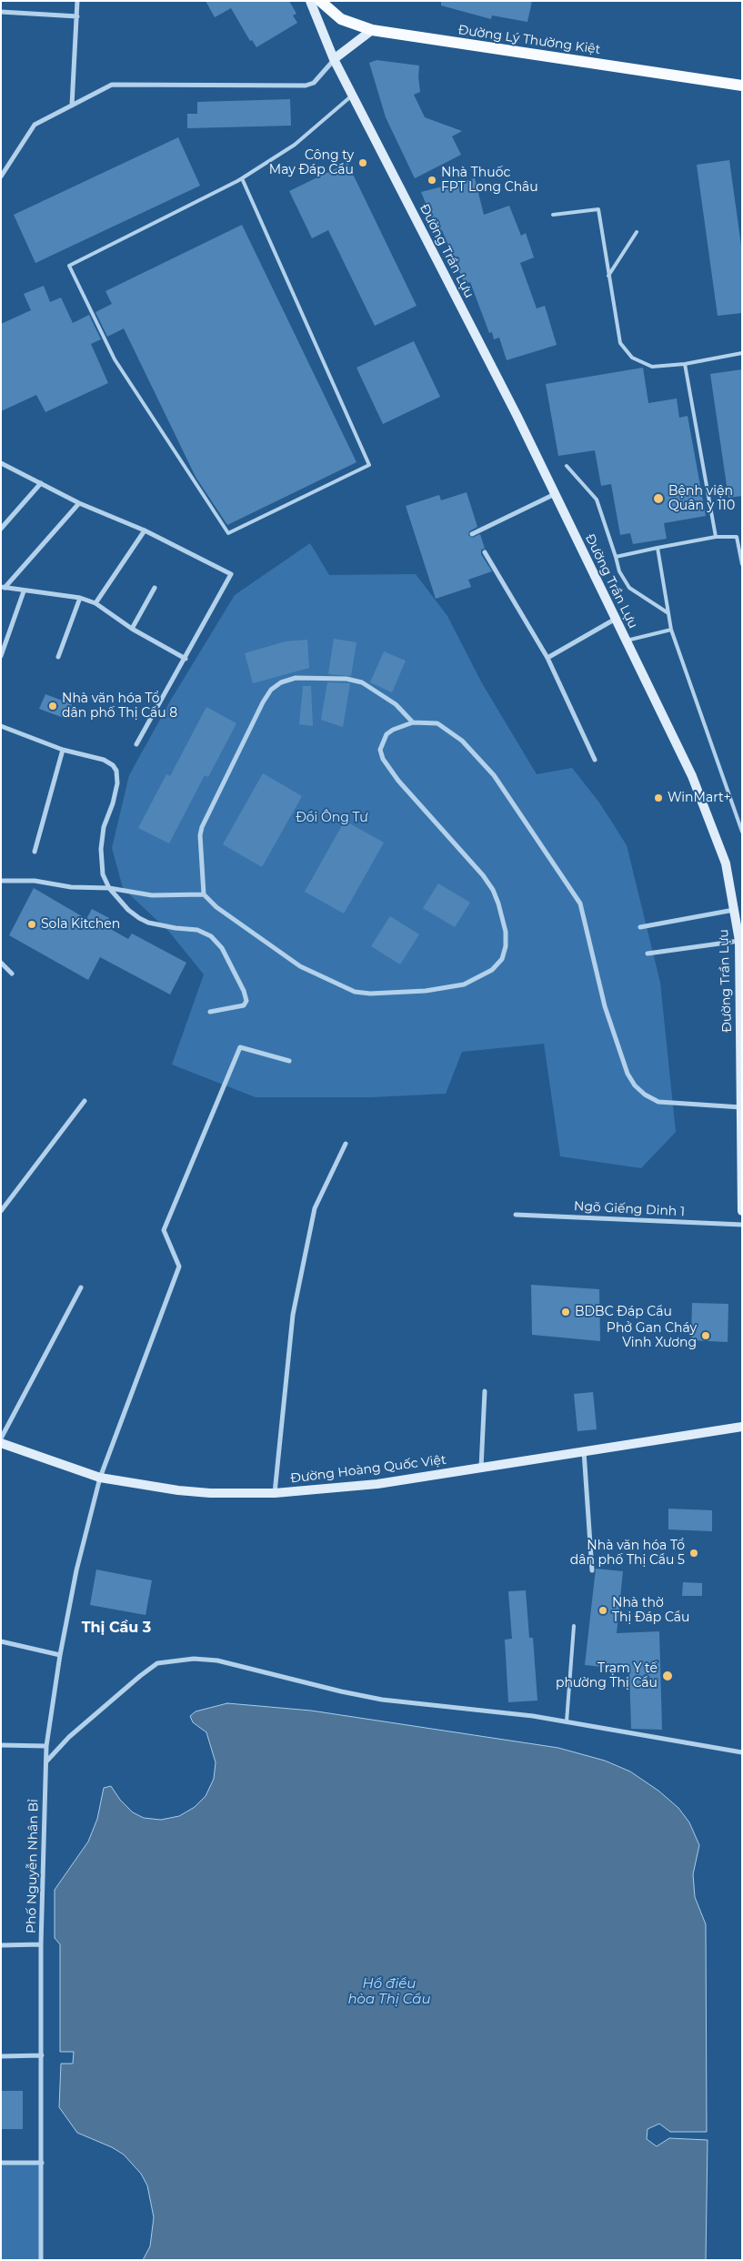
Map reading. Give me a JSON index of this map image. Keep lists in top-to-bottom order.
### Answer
{
  "streets": {
    "main road": ["Đường Lý Thường Kiệt", "Đường Trần Lựu", "Đường Hoàng Quốc Việt"],
    "street": ["Ngõ Giếng Dinh 1", "Phố Nguyễn Nhân Bỉ"]
  },
  "crossings": [
    ["Đường Hoàng Quốc Việt", "Phố Nguyễn Nhân Bỉ"]
  ],
  "districts": ["Thị Cầu 3"],
  "water": ["Hồ điều hòa Thị Cầu"],
  "parks": ["Đồi Ông Tư"],
  "places": [
    "Công ty May Đáp Cầu",
    "Nhà Thuốc FPT Long Châu",
    "Bệnh viện Quân y 110",
    "Nhà văn hóa Tổ dân phố Thị Cầu 8",
    "WinMart+",
    "Sola Kitchen",
    "BDBC Đáp Cầu",
    "Phở Gan Cháy Vinh Xương",
    "Nhà văn hóa Tổ dân phố Thị Cầu 5",
    "Nhà thờ Thị Đáp Cầu",
    "Trạm Y tế phường Thị Cầu"
  ]
}
